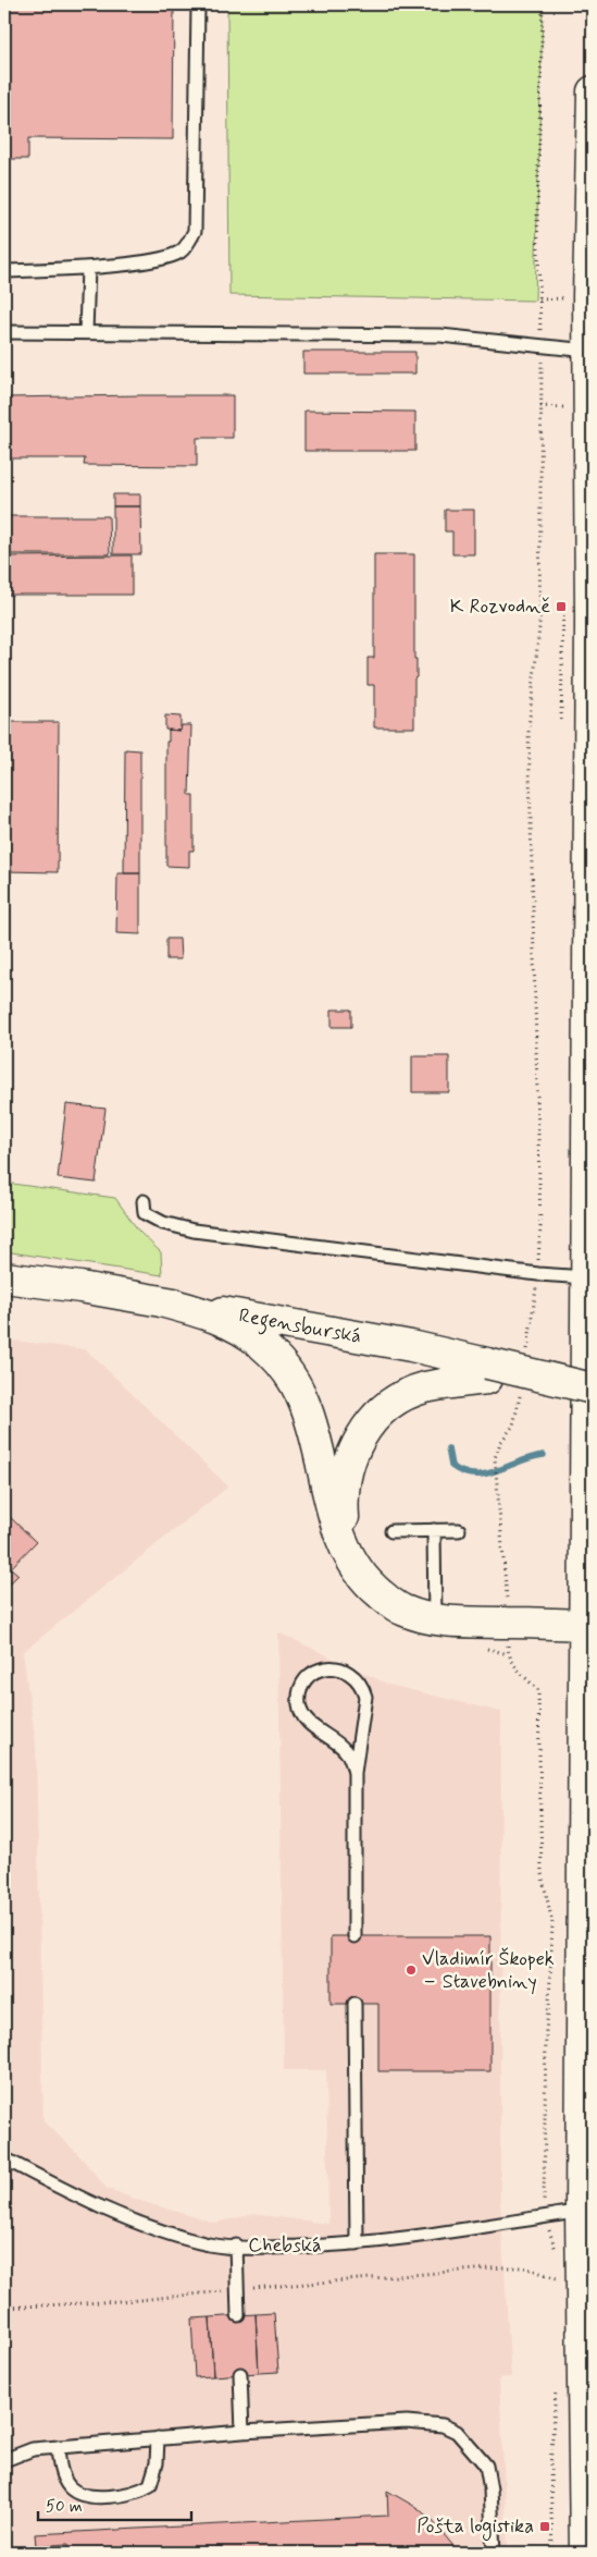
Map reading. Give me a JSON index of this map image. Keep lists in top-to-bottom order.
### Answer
{
  "streets": {
    "main road": ["Regensburská"],
    "lane": ["Chebská"]
  },
  "places": {
    "transit": ["K Rozvodně", "Pošta logistika"],
    "other": ["Vladimír Škopek – Stavebniny"]
  },
  "scale_bar": "50 m"
}
